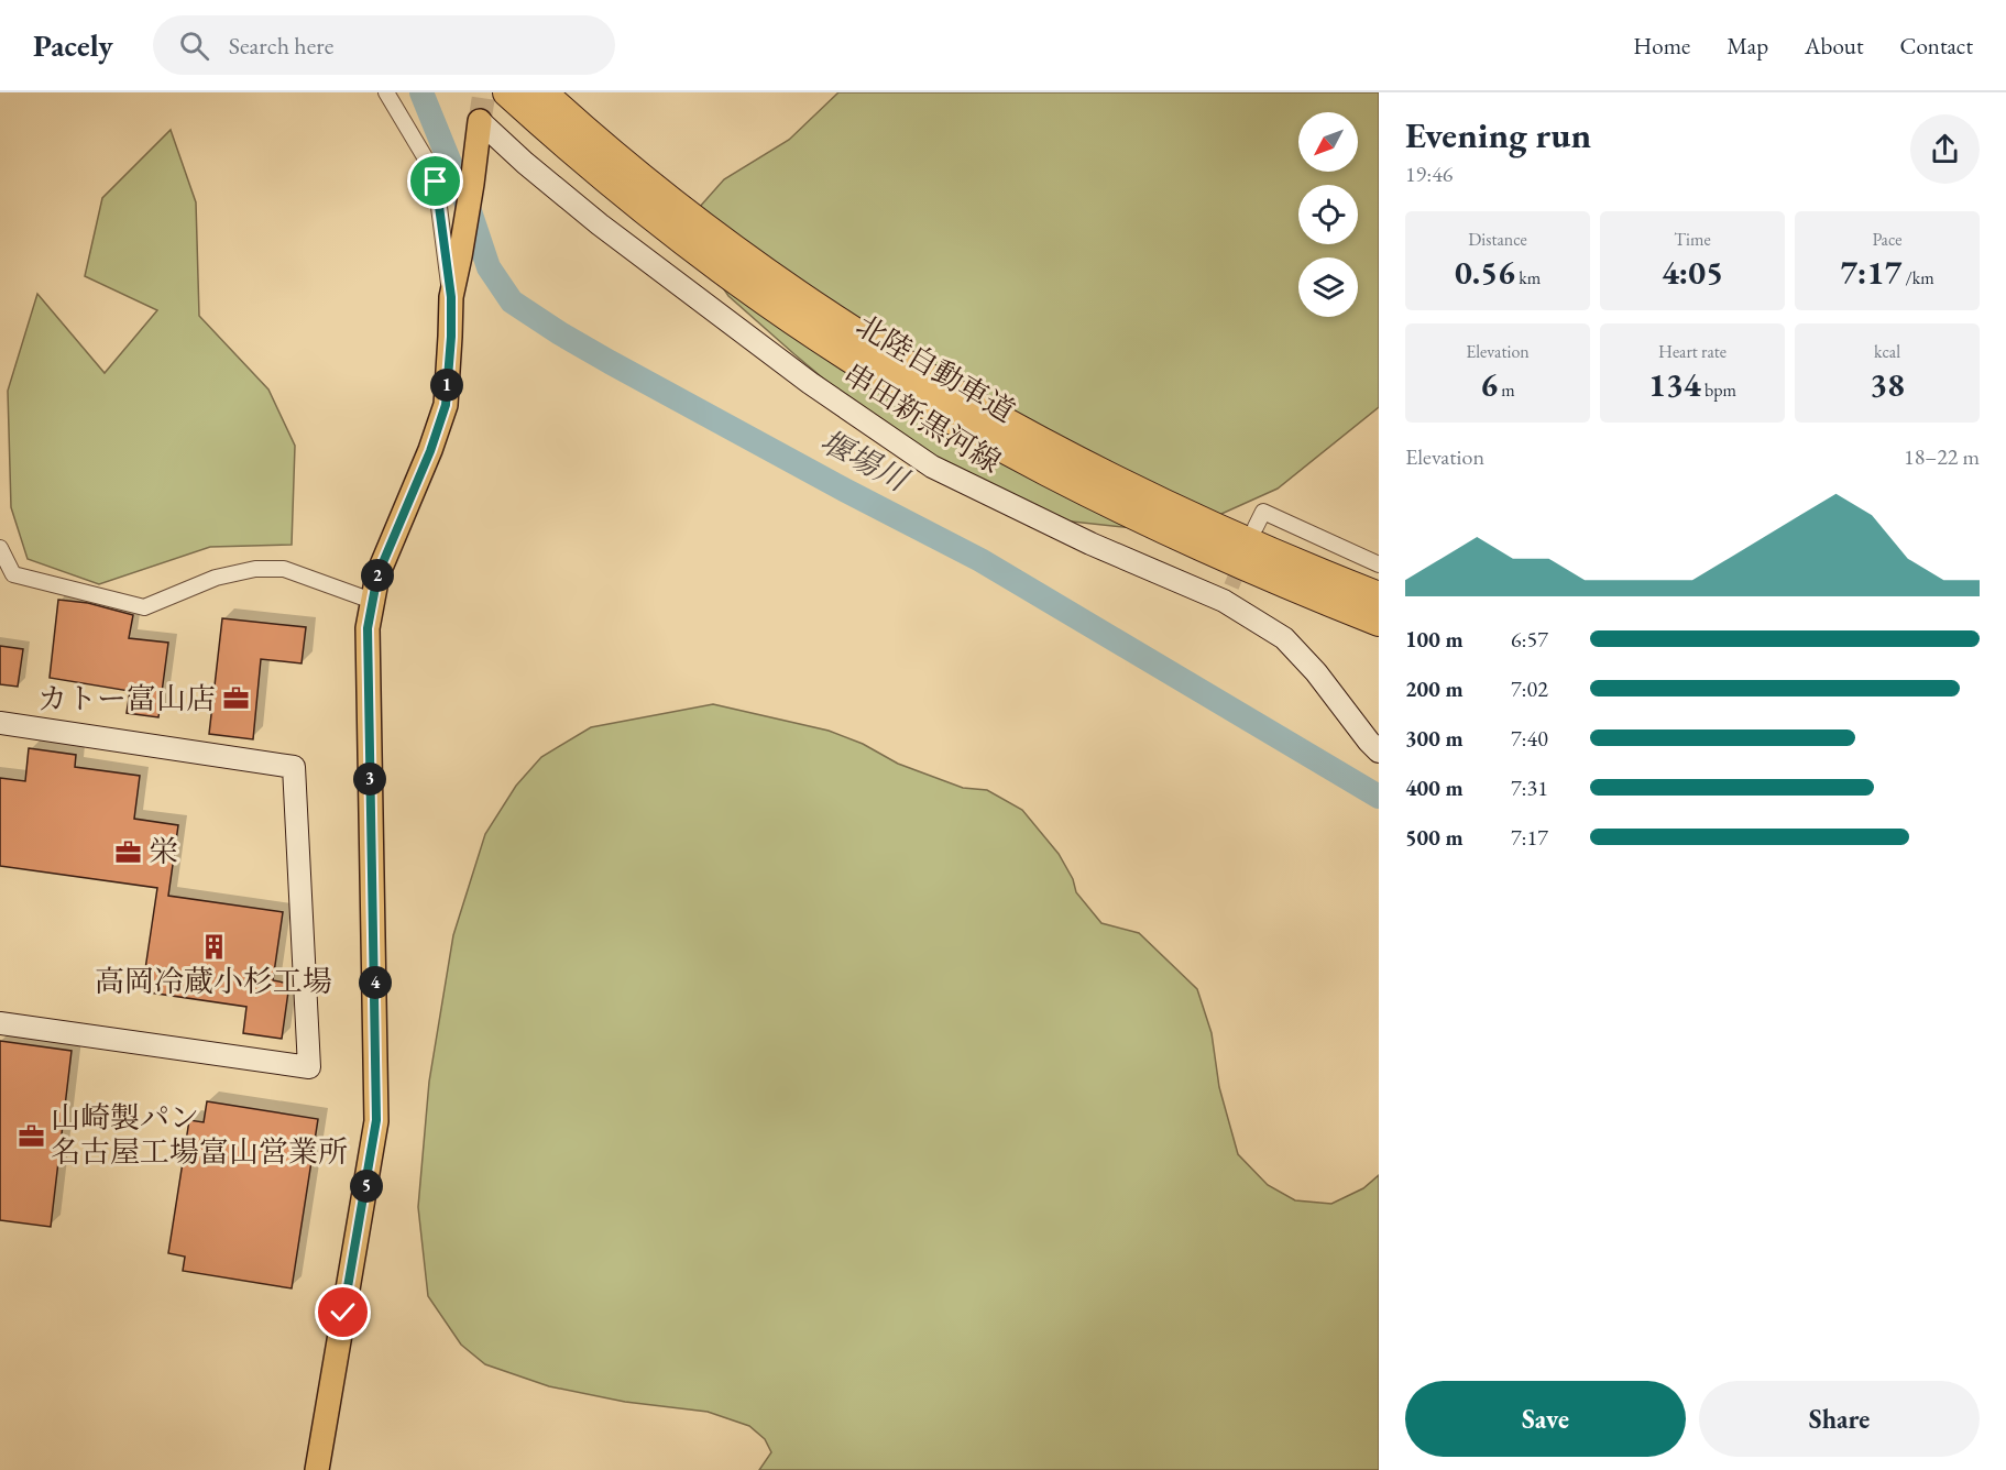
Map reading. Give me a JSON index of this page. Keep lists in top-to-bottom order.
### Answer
{
  "streets": {
    "highway": ["北陸自動車道"],
    "main road": ["串田新黒河線"]
  },
  "water": ["堰場川"],
  "places": {
    "office": ["カトー富山店", "栄", "山崎製パン 名古屋工場富山営業所"],
    "building": ["高岡冷蔵小杉工場"]
  },
  "north": "bottom left",
  "page": {
    "header": "Pacely",
    "search": "Search here",
    "nav": [
      "Home",
      "Map",
      "About",
      "Contact"
    ],
    "heading": ["Evening run", "19:46"],
    "stats": [
      ["Distance", "0.56 km"],
      ["Time", "4:05"],
      ["Pace", "7:17 /km"],
      ["Elevation", "6 m"],
      ["Heart rate", "134 bpm"],
      ["kcal", "38"]
    ],
    "pins": [
      "1",
      "2",
      "3",
      "4",
      "5"
    ],
    "chart": ["Elevation", "18–22 m"],
    "list": [
      {
        "name": "100 m",
        "note": "6:57"
      },
      {
        "name": "200 m",
        "note": "7:02"
      },
      {
        "name": "300 m",
        "note": "7:40"
      },
      {
        "name": "400 m",
        "note": "7:31"
      },
      {
        "name": "500 m",
        "note": "7:17"
      }
    ],
    "buttons": ["Save", "Share"]
  }
}
